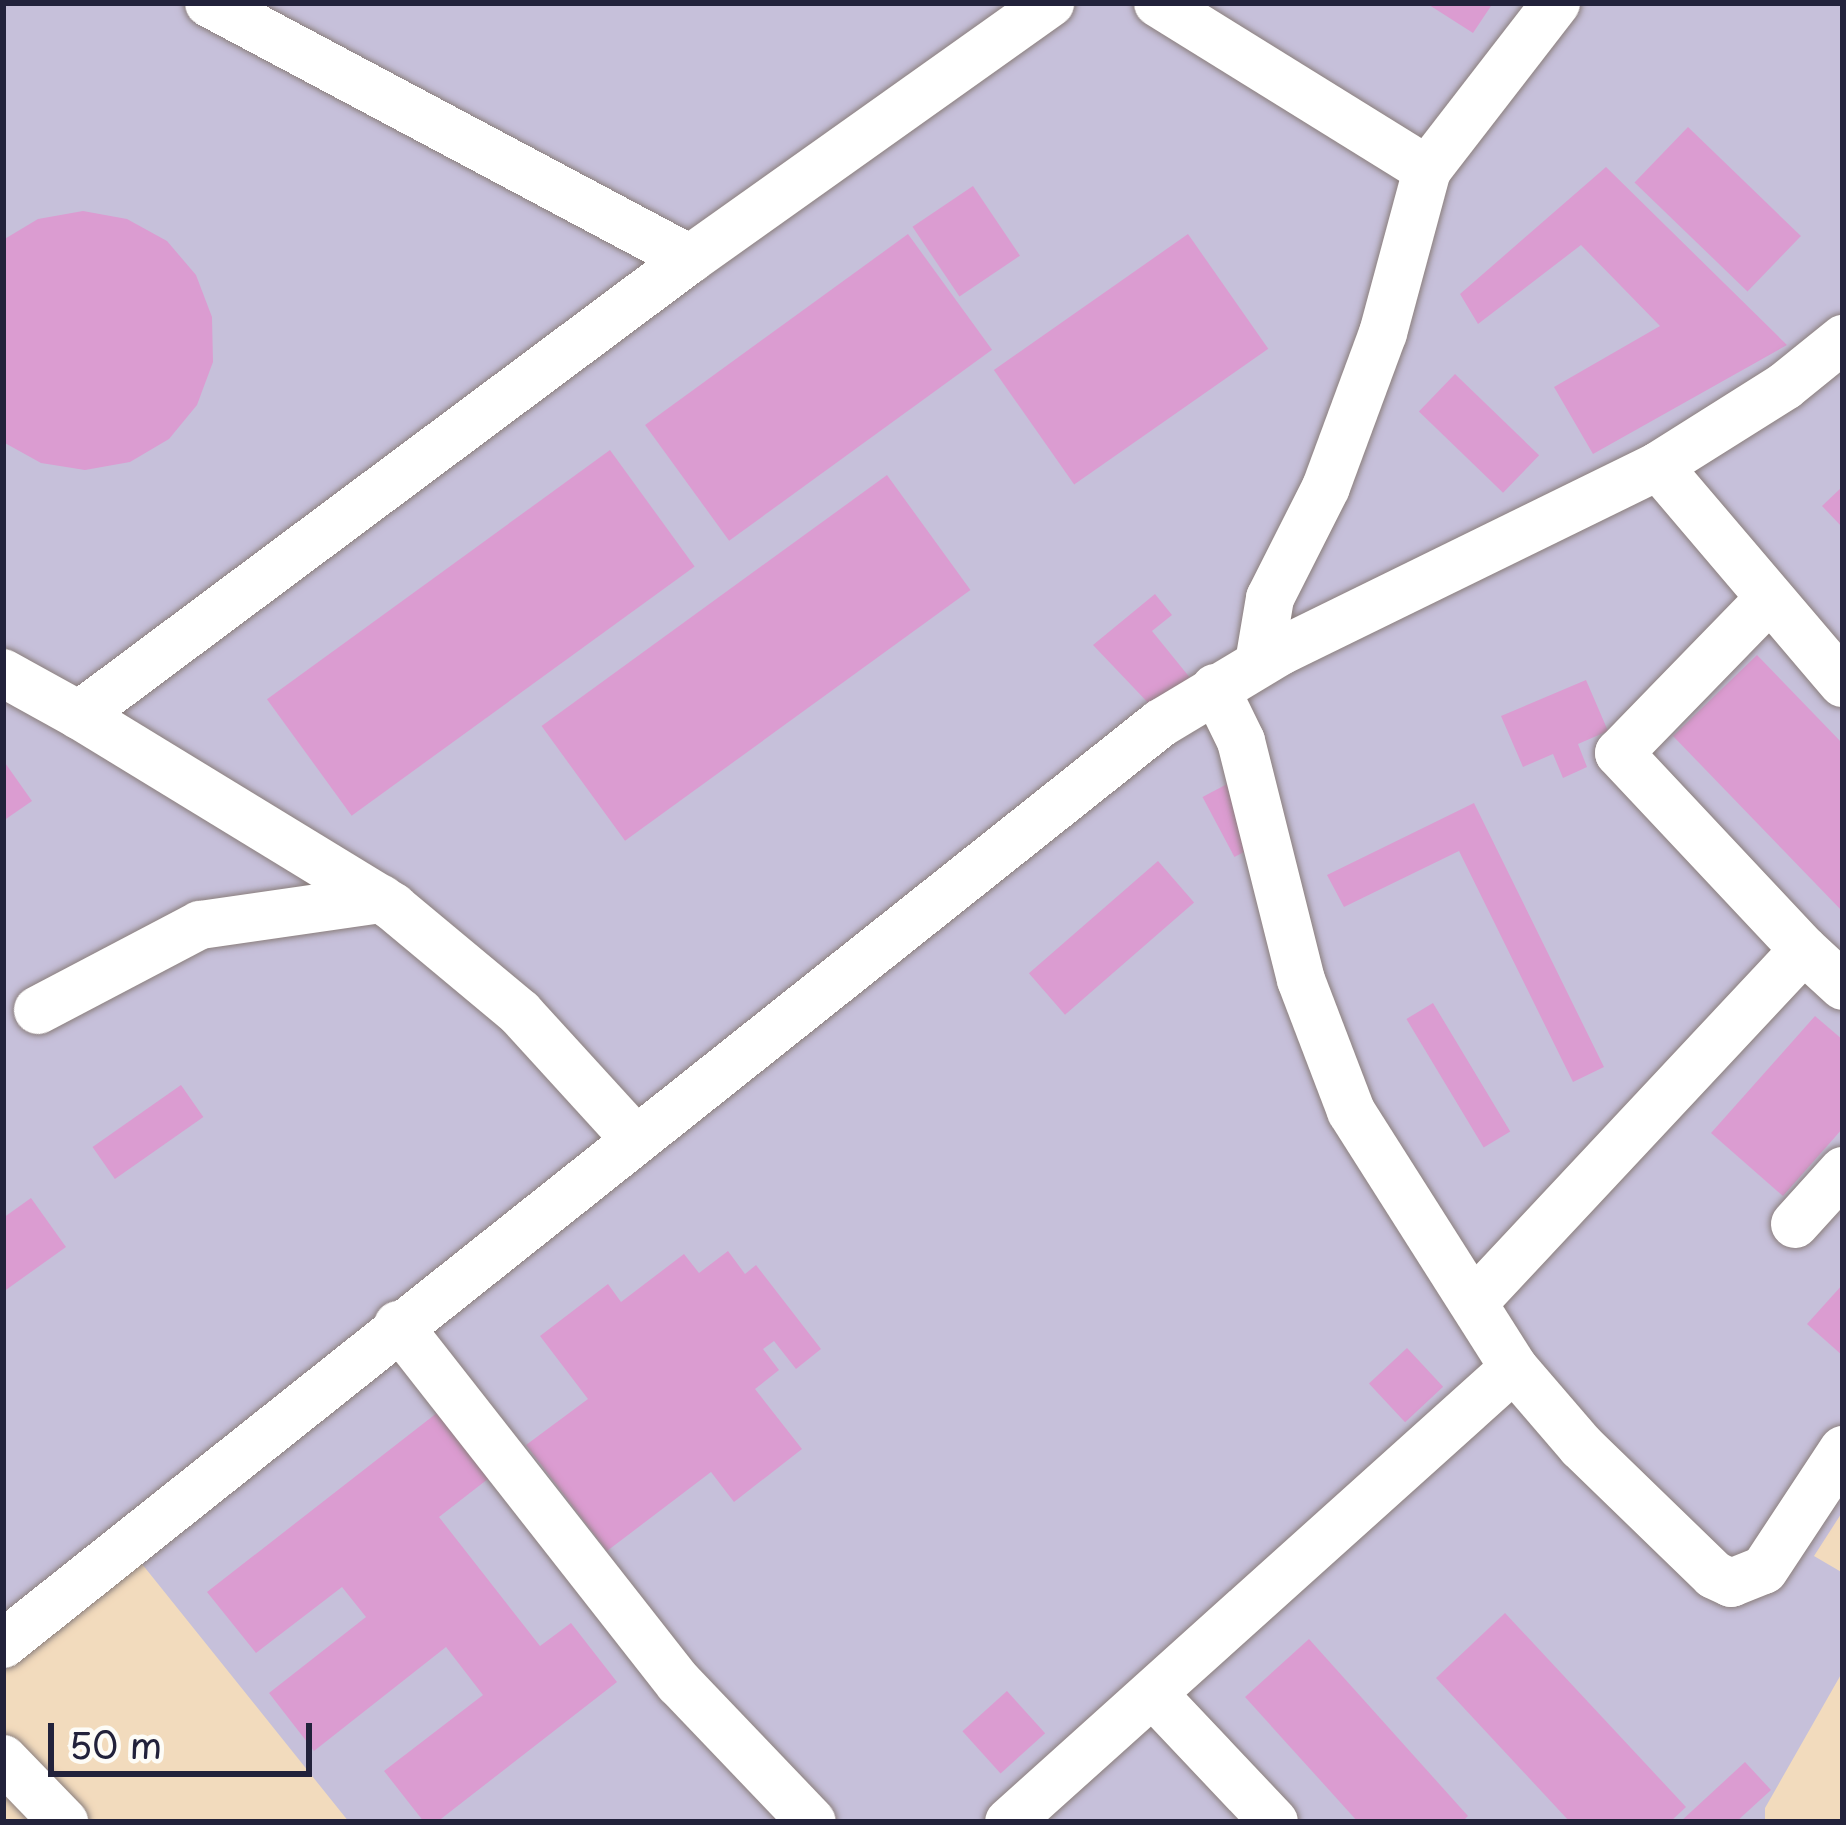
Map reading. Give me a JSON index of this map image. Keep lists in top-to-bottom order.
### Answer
{
  "scale_bar": "50 m"
}
